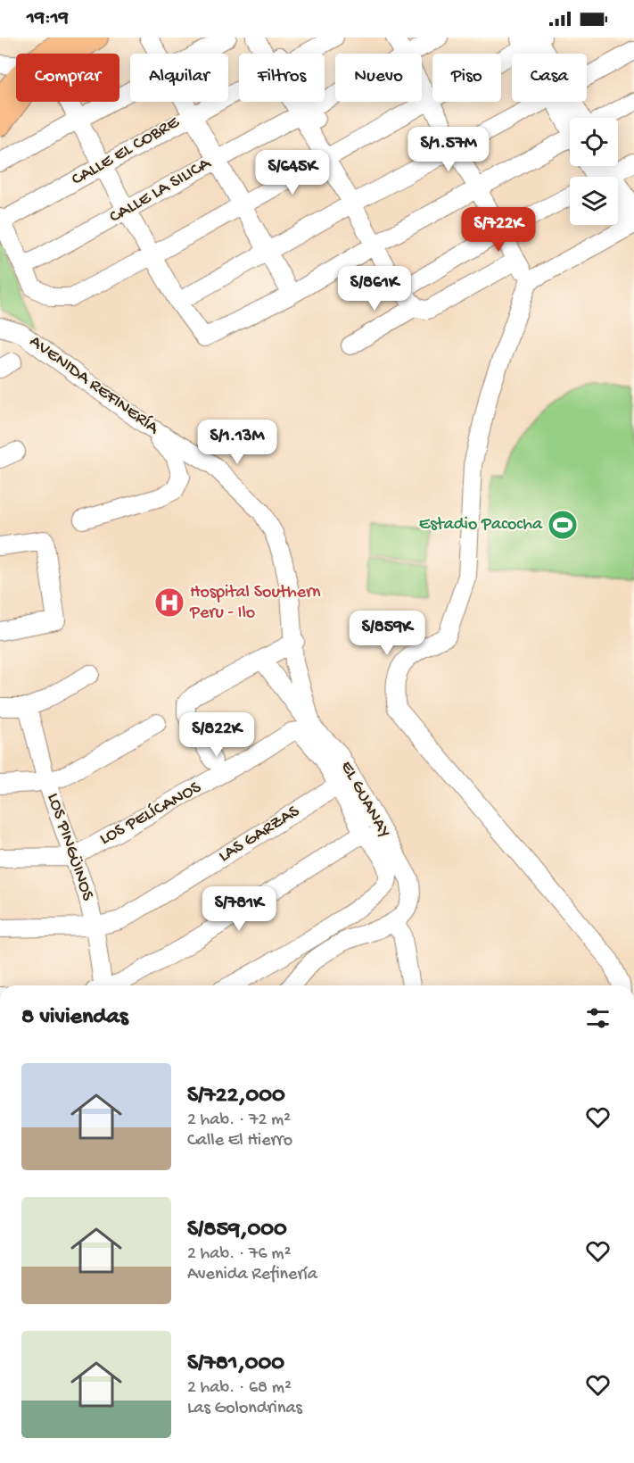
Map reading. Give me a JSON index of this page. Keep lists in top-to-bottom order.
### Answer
{
  "streets": {
    "street": [
      "CALLE EL COBRE",
      "CALLE LA SILICA",
      "AVENIDA REFINERÍA",
      "EL GUANAY",
      "LOS PELÍCANOS",
      "LAS GARZAS",
      "LOS PINGÜINOS"
    ]
  },
  "crossings": [
    ["AVENIDA REFINERÍA", "EL GUANAY"],
    ["LOS PELÍCANOS", "LAS GARZAS"],
    ["LOS PELÍCANOS", "LOS PINGÜINOS"],
    ["LAS GARZAS", "LOS PINGÜINOS"]
  ],
  "places": {
    "sports": ["Estadio Pacocha"],
    "hospital": ["Hospital Southern Peru - Ilo"]
  },
  "page": {
    "status": "19:19",
    "chip": [
      "Comprar",
      "Alquilar",
      "Filtros",
      "Nuevo",
      "Piso",
      "Casa"
    ],
    "price": [
      "S/1.57M",
      "S/645K",
      "S/722K",
      "S/861K",
      "S/1.13M",
      "S/859K",
      "S/822K",
      "S/781K"
    ],
    "heading": "8 viviendas",
    "list": [
      {
        "name": "S/722,000",
        "note": "2 hab. · 72 m² · Calle El Hierro"
      },
      {
        "name": "S/859,000",
        "note": "2 hab. · 76 m² · Avenida Refinería"
      },
      {
        "name": "S/781,000",
        "note": "2 hab. · 68 m² · Las Golondrinas"
      }
    ]
  }
}
